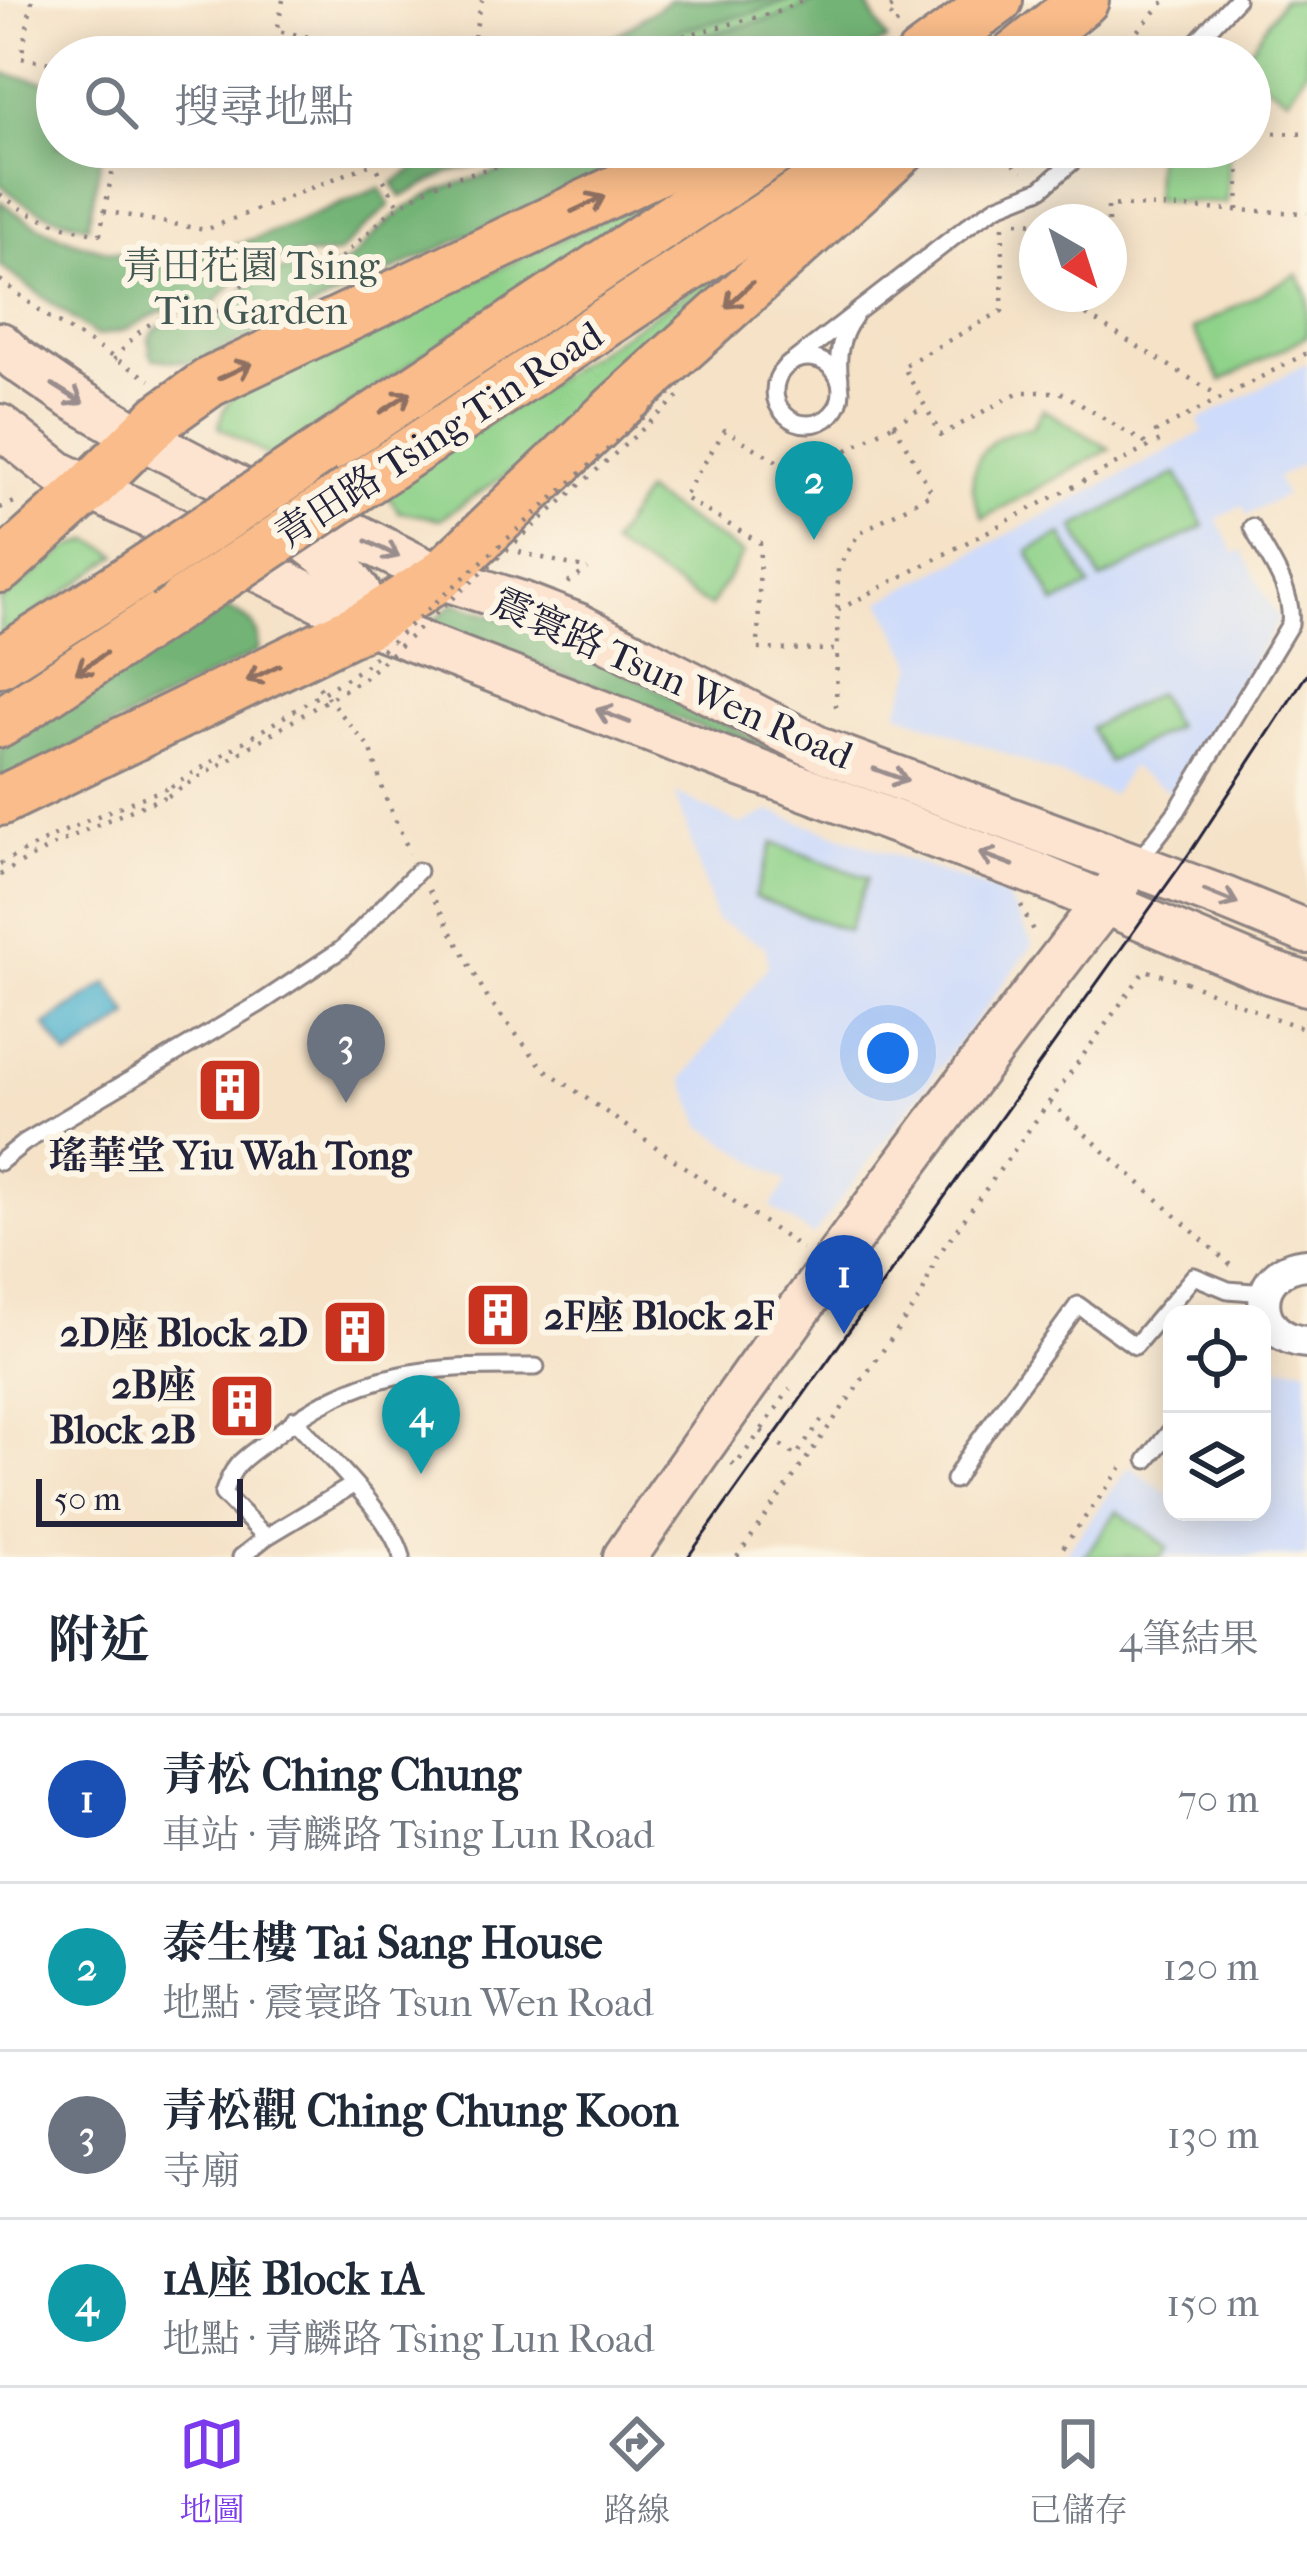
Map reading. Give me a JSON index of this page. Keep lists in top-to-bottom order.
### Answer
{
  "streets": {
    "main road": ["青田路 Tsing Tin Road", "震寰路 Tsun Wen Road"]
  },
  "parks": ["青田花園 Tsing Tin Garden"],
  "places": {
    "building": [
      "瑤華堂 Yiu Wah Tong",
      "2F座 Block 2F",
      "2D座 Block 2D",
      "2B座 Block 2B"
    ]
  },
  "scale_bar": "50 m",
  "north": "bottom right",
  "page": {
    "search": "搜尋地點",
    "pins": [
      "2",
      "3",
      "1",
      "4"
    ],
    "scale": "50 m",
    "heading": ["附近", "4筆結果"],
    "list": [
      {
        "mark": "1",
        "name": "青松 Ching Chung",
        "note": "車站 · 青麟路 Tsing Lun Road",
        "value": "70 m"
      },
      {
        "mark": "2",
        "name": "泰生樓 Tai Sang House",
        "note": "地點 · 震寰路 Tsun Wen Road",
        "value": "120 m"
      },
      {
        "mark": "3",
        "name": "青松觀 Ching Chung Koon",
        "note": "寺廟",
        "value": "130 m"
      },
      {
        "mark": "4",
        "name": "1A座 Block 1A",
        "note": "地點 · 青麟路 Tsing Lun Road",
        "value": "150 m"
      }
    ],
    "nav": ["地圖", "路線", "已儲存"]
  }
}
